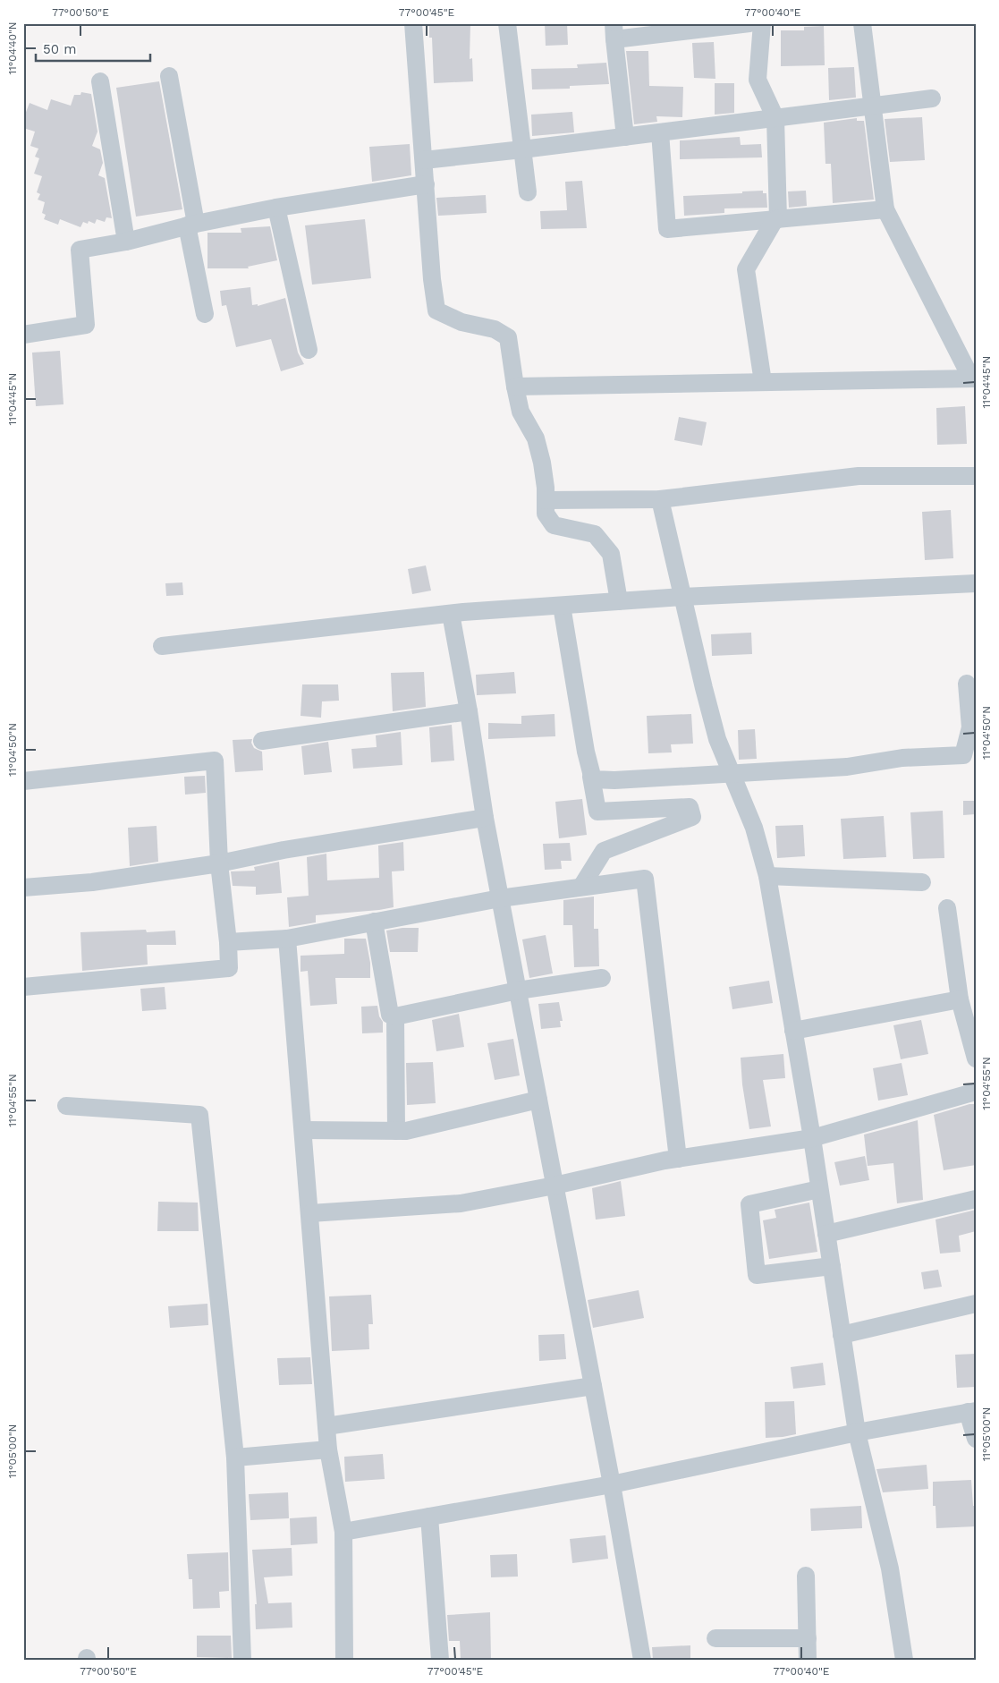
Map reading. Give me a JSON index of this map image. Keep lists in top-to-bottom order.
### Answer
{
  "scale_bar": "50 m",
  "coordinates": [
    "77°00'50\"E",
    "77°00'45\"E",
    "77°00'40\"E",
    "11°04'40\"N",
    "11°04'45\"N",
    "11°04'50\"N",
    "11°04'55\"N",
    "11°05'00\"N"
  ]
}
